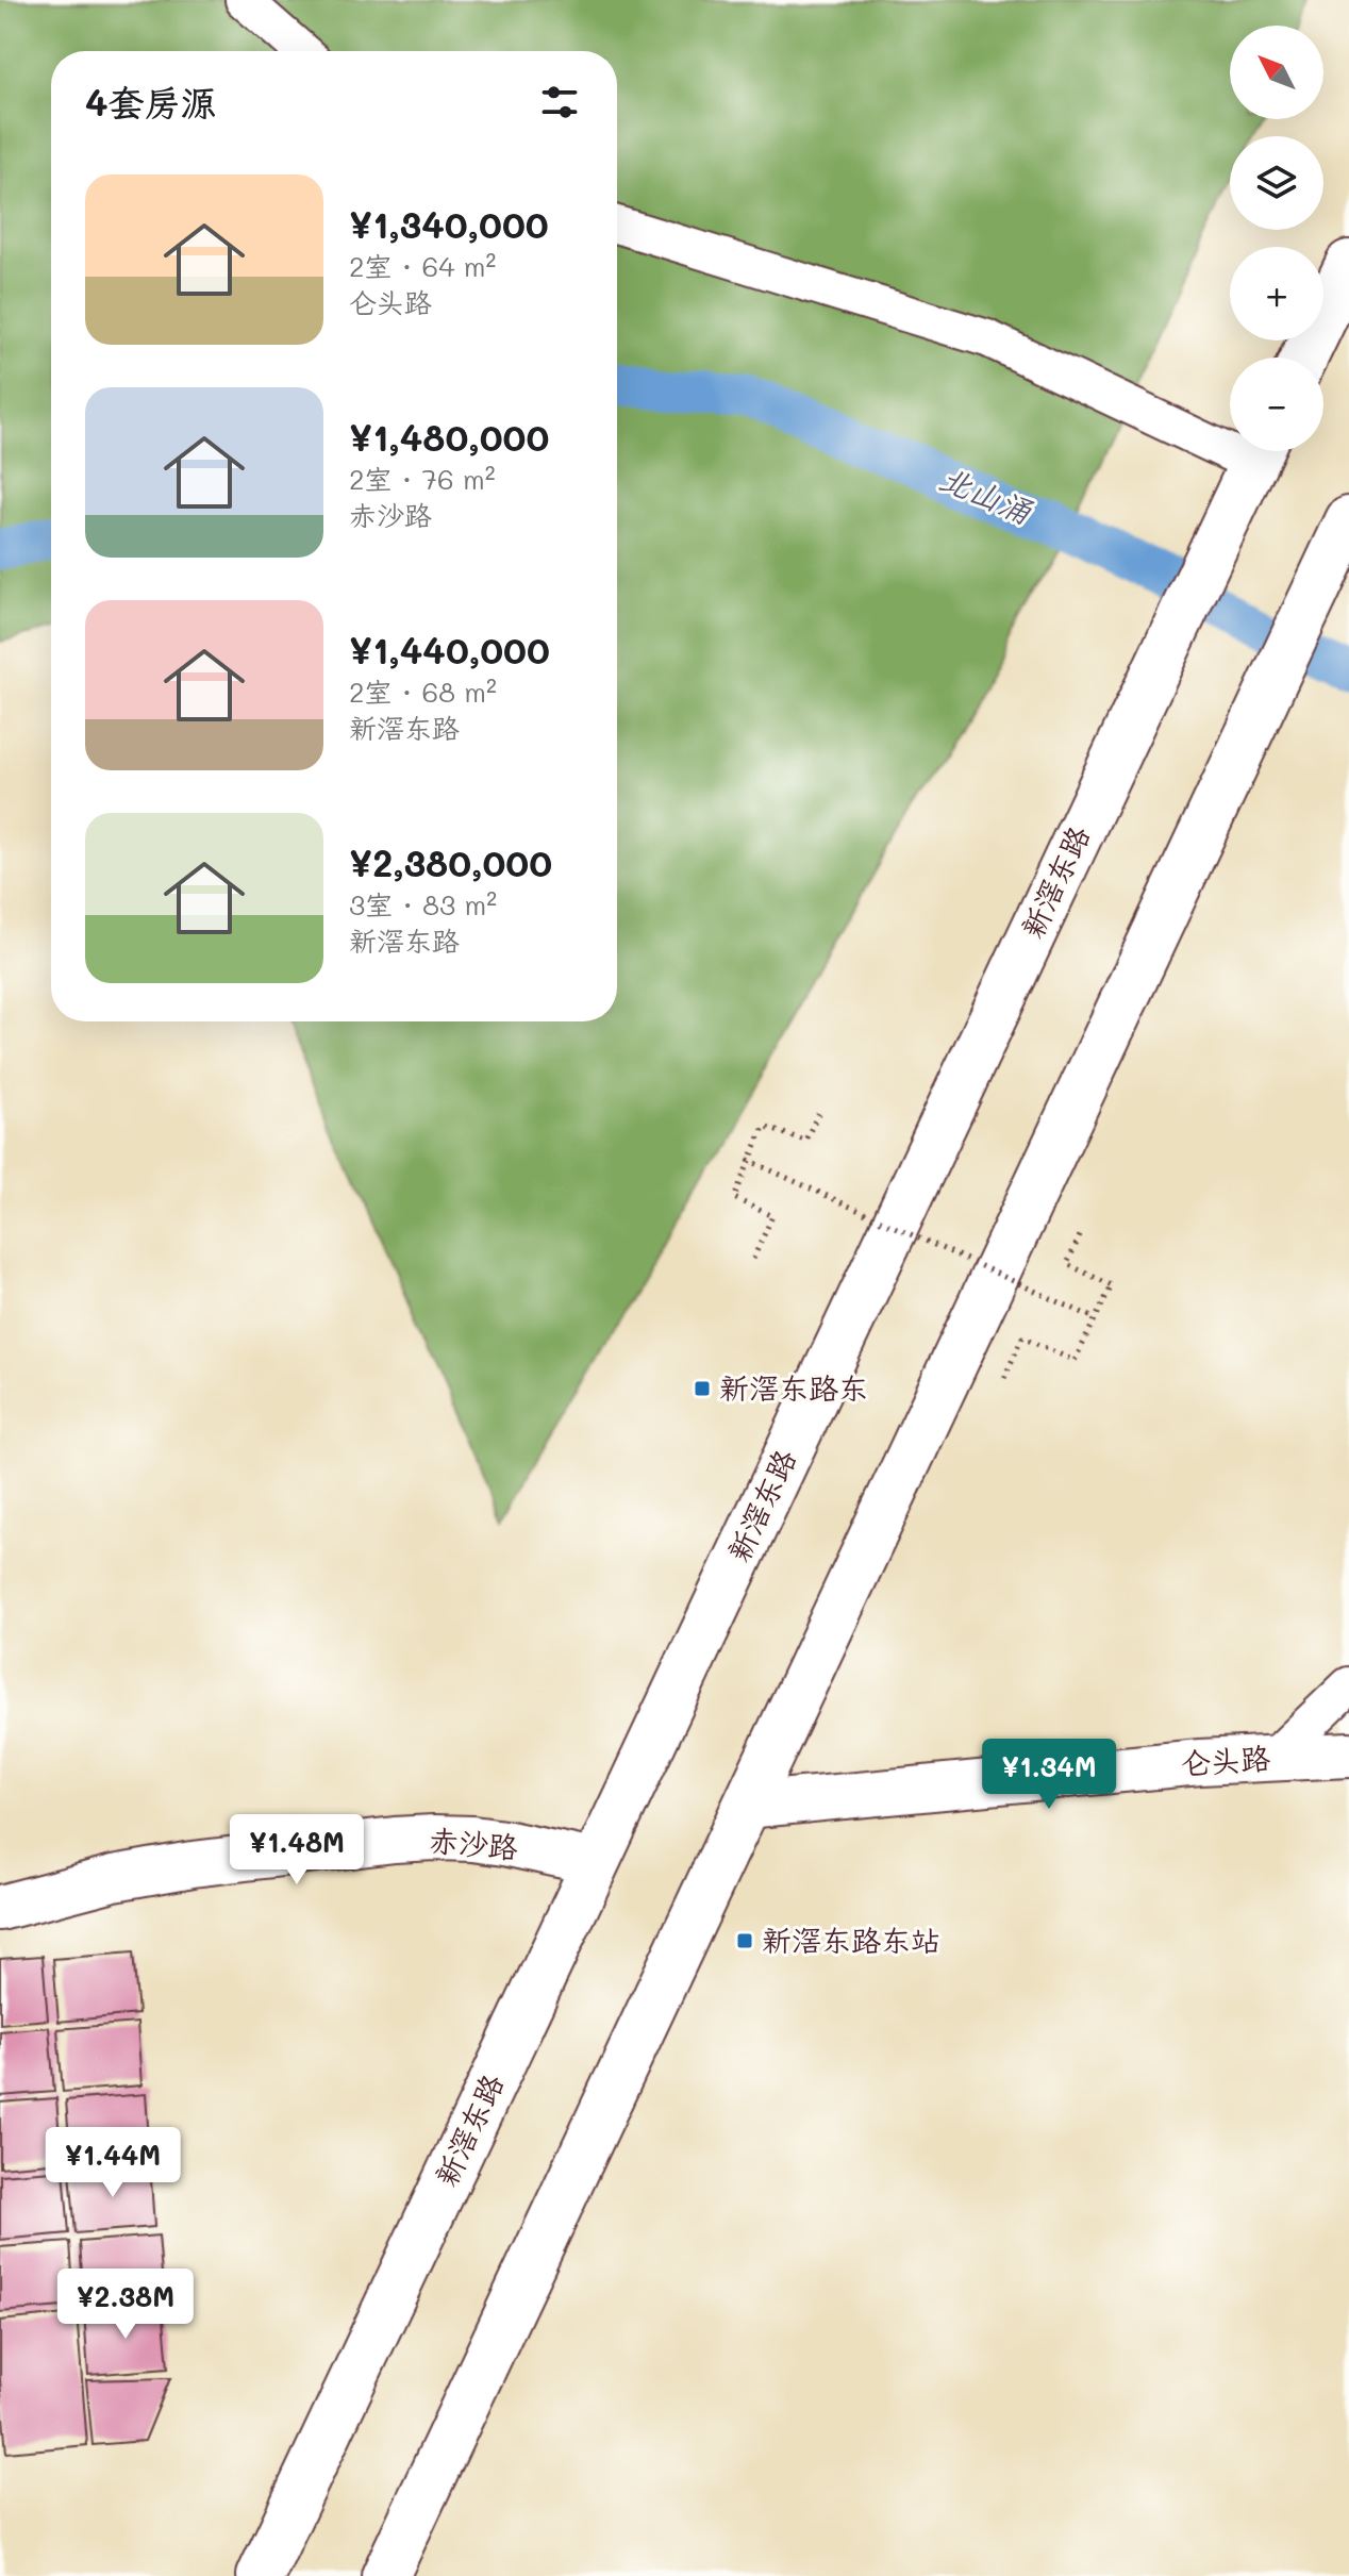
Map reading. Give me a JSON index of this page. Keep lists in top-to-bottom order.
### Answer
{
  "streets": {
    "highway": ["新滘东路"],
    "street": ["仑头路", "赤沙路"]
  },
  "crossings": [
    ["新滘东路", "赤沙路"]
  ],
  "water": ["北山涌"],
  "places": {
    "transit": ["新滘东路东", "新滘东路东站"]
  },
  "north": "top left",
  "page": {
    "map_buttons": ["+", "−"],
    "heading": "4套房源",
    "list": [
      {
        "name": "¥1,340,000",
        "note": "2室 · 64 m² · 仑头路"
      },
      {
        "name": "¥1,480,000",
        "note": "2室 · 76 m² · 赤沙路"
      },
      {
        "name": "¥1,440,000",
        "note": "2室 · 68 m² · 新滘东路"
      },
      {
        "name": "¥2,380,000",
        "note": "3室 · 83 m² · 新滘东路"
      }
    ],
    "price": [
      "¥1.34M",
      "¥1.48M",
      "¥1.44M",
      "¥2.38M"
    ]
  }
}
